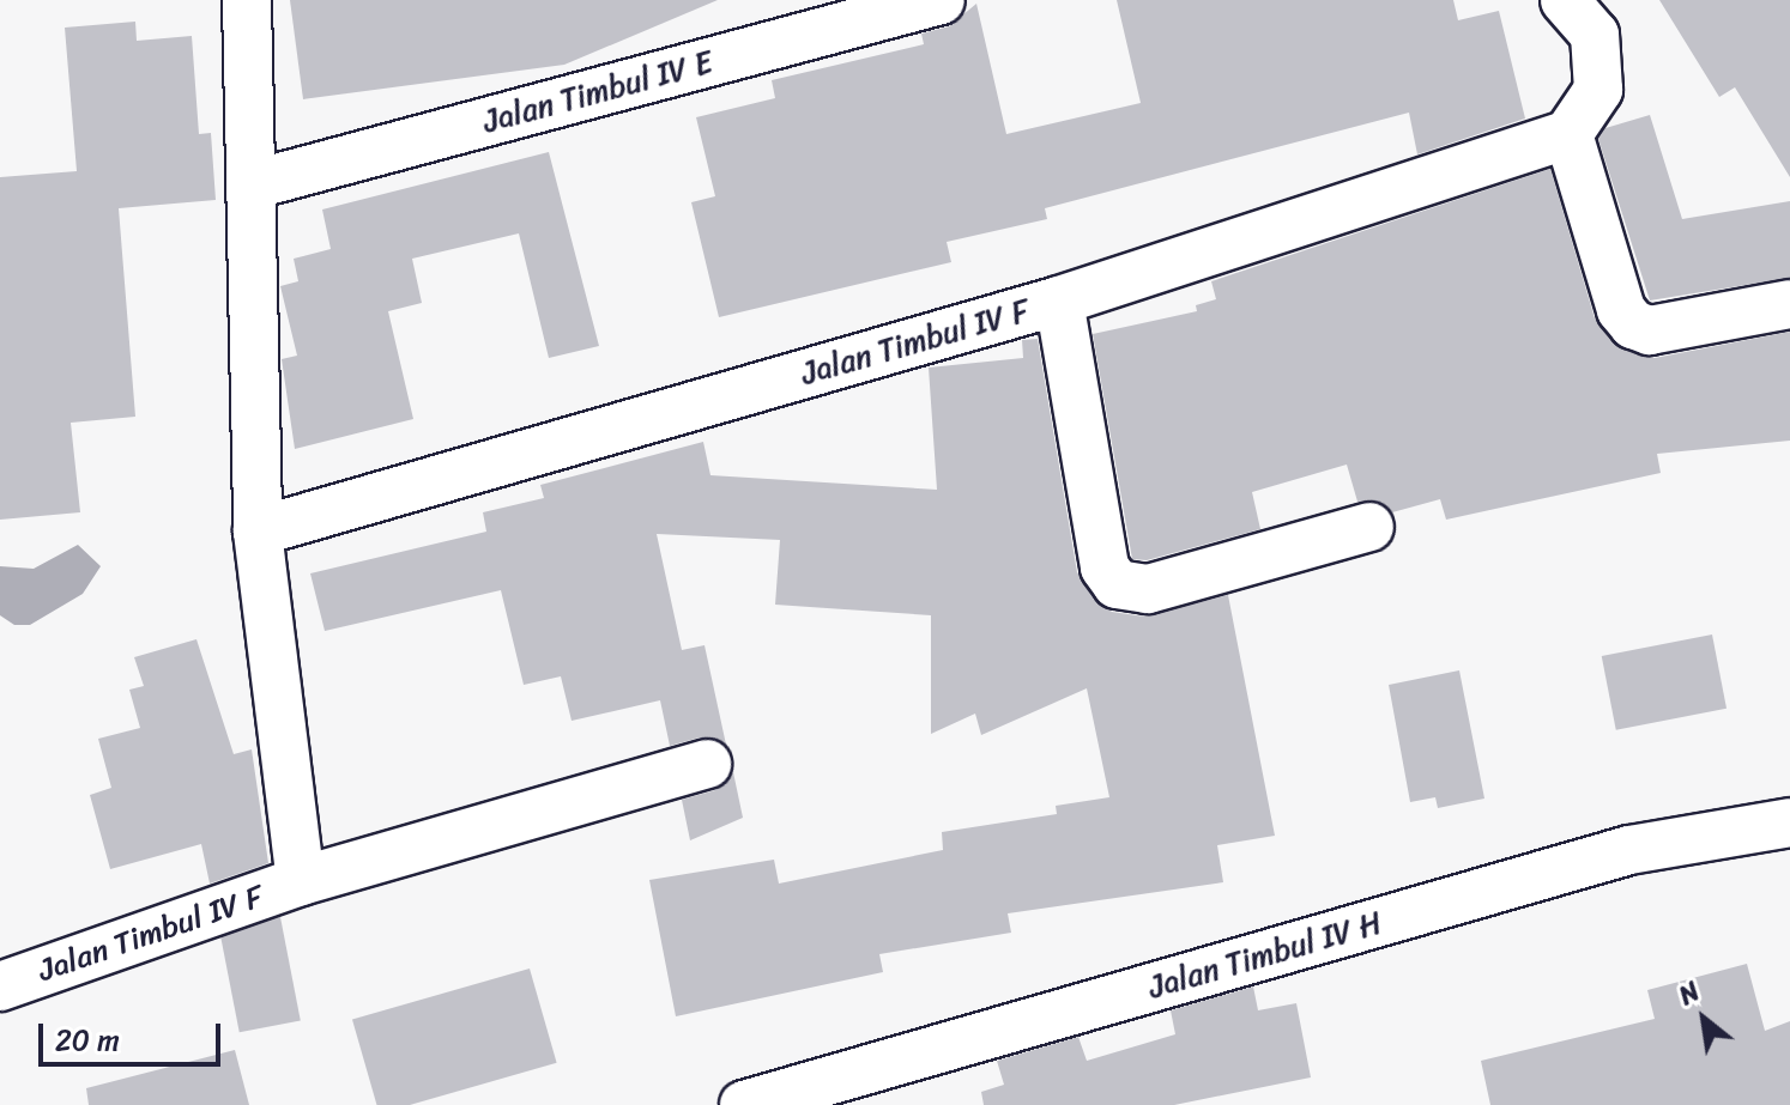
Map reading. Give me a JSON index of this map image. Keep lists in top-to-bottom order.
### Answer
{
  "streets": {
    "street": ["Jalan Timbul IV E", "Jalan Timbul IV F", "Jalan Timbul IV H"]
  },
  "crossings": [
    ["Jalan Timbul IV E", "Jalan Timbul IV F"]
  ],
  "scale_bar": "20 m",
  "north": "top left"
}
